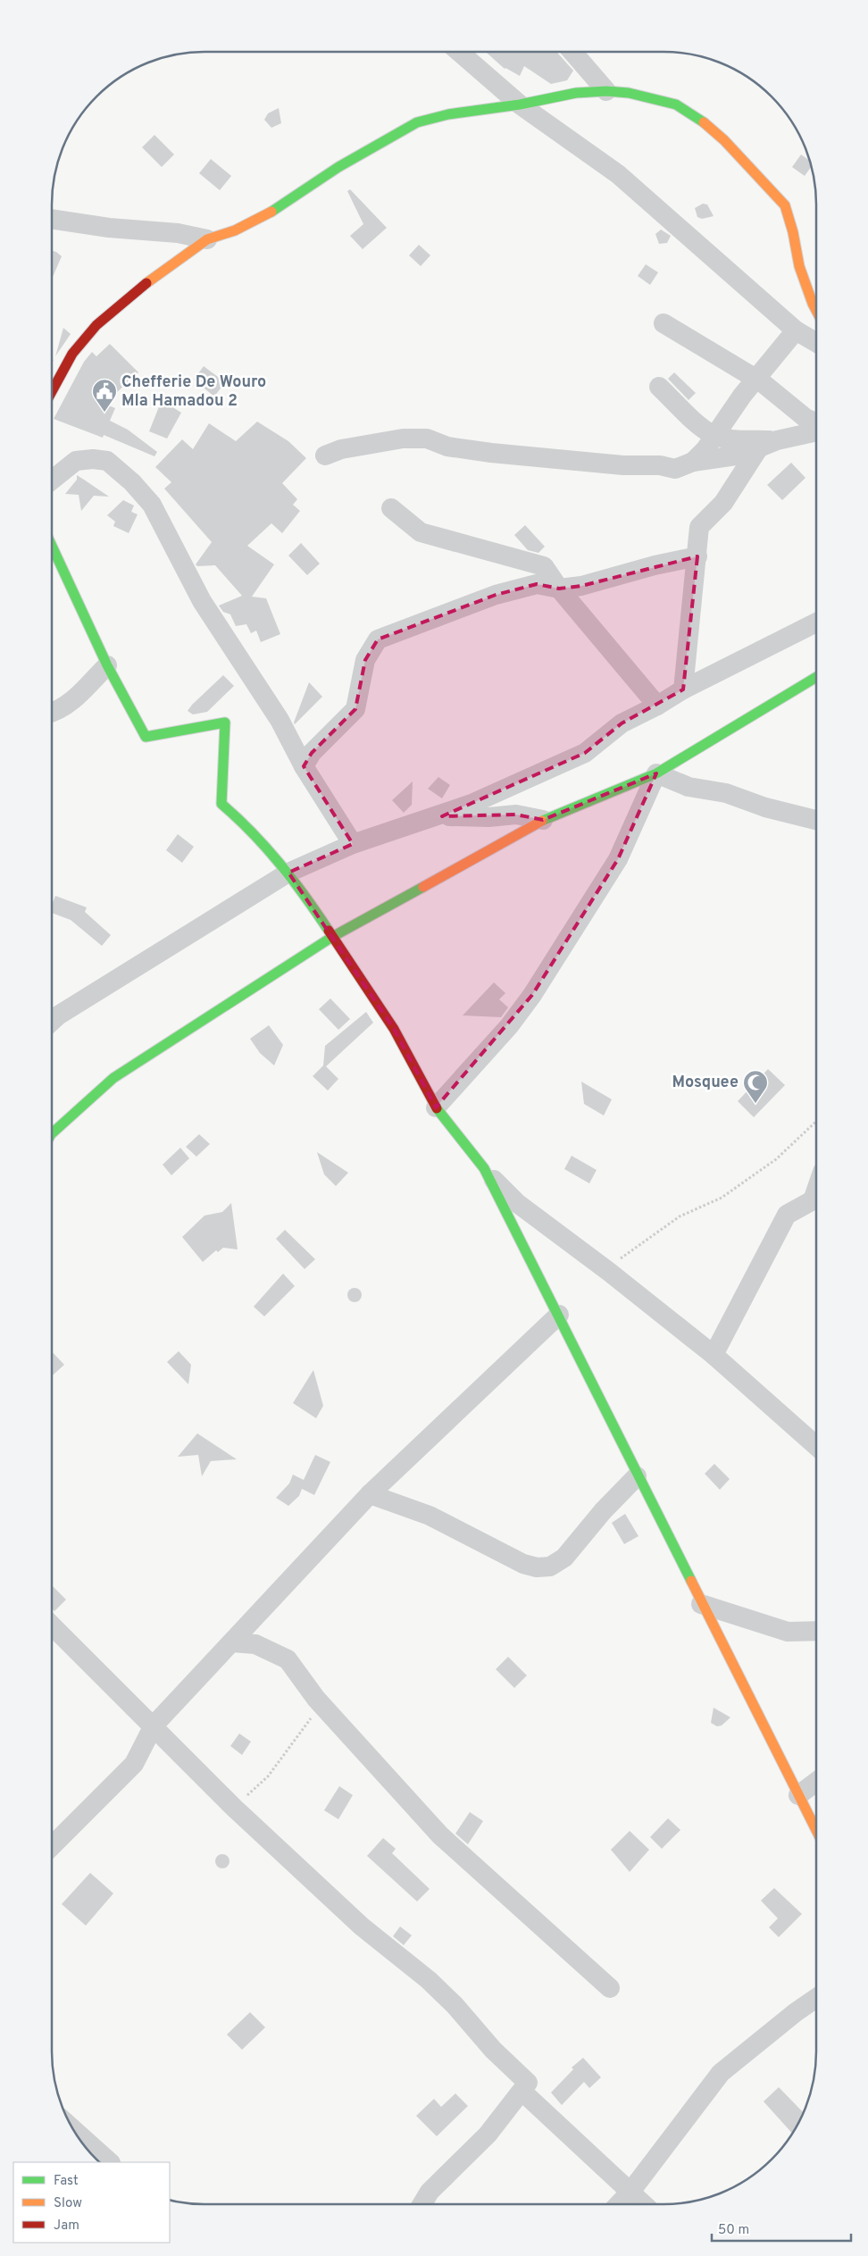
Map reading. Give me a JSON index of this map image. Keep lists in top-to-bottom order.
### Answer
{
  "places": {
    "public building": ["Chefferie De Wouro Mla Hamadou 2"],
    "mosque": ["Mosquee"]
  },
  "legend": ["Fast", "Slow", "Jam"],
  "scale_bar": "50 m"
}
